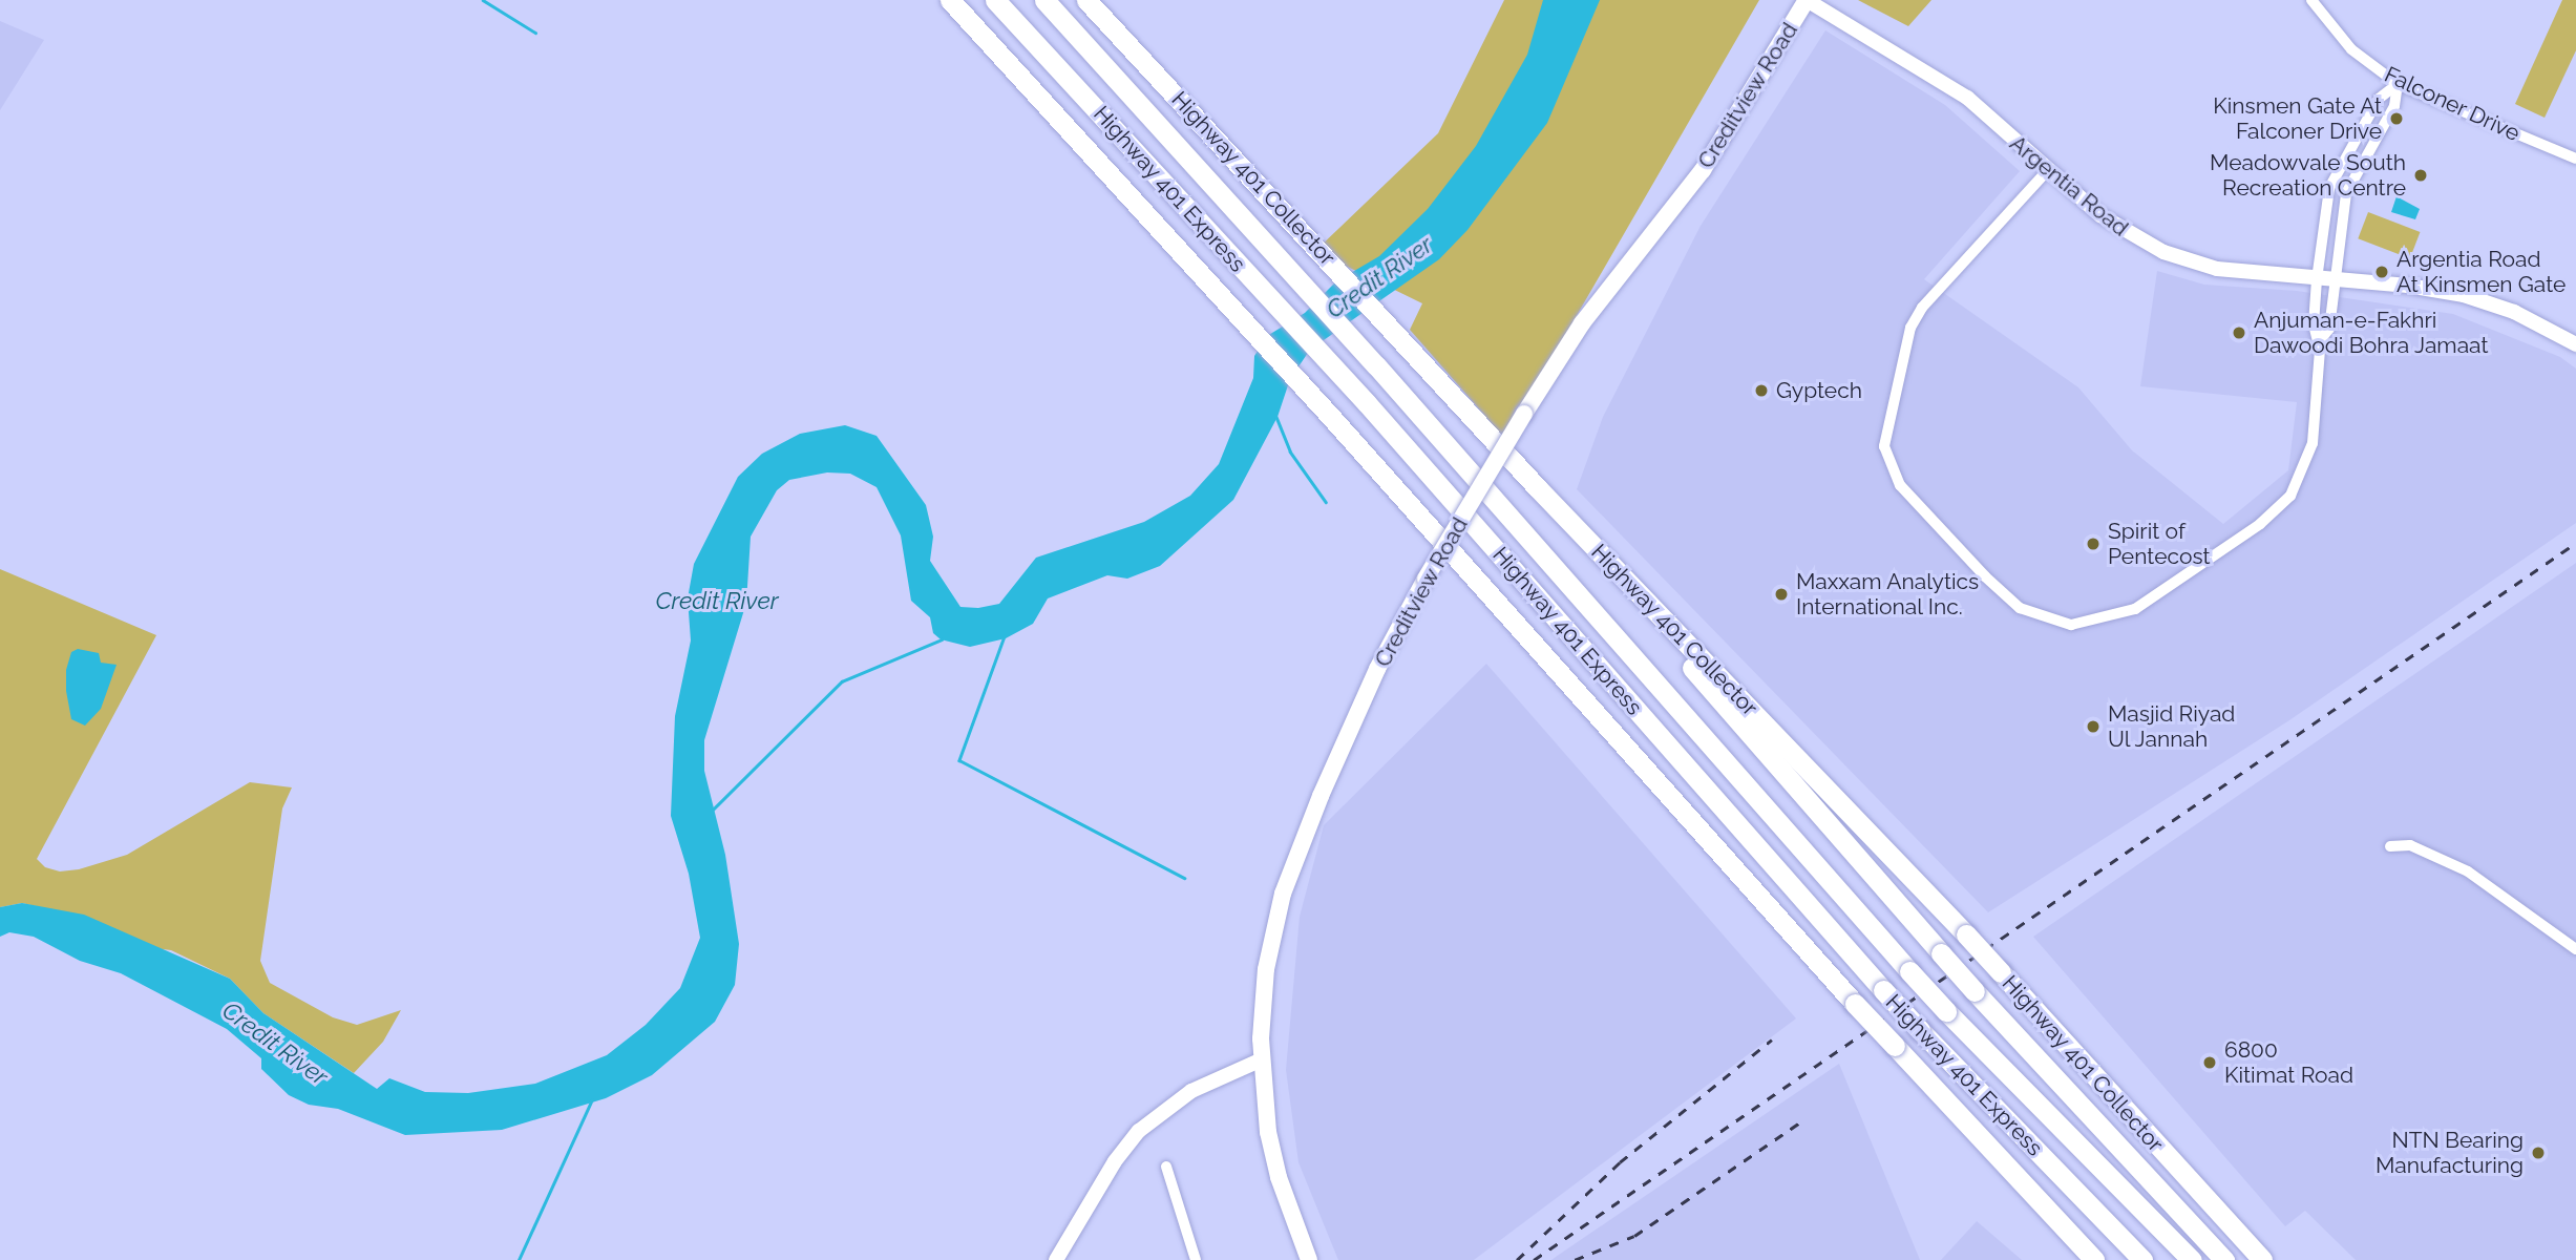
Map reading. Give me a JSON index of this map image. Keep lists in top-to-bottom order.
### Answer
{
  "streets": {
    "highway": ["Highway 401 Collector", "Highway 401 Express"],
    "main road": ["Creditview Road"],
    "street": ["Falconer Drive", "Argentia Road"]
  },
  "crossings": [
    ["Creditview Road", "Argentia Road"]
  ],
  "water": ["Credit River"],
  "places": [
    "Kinsmen Gate At Falconer Drive",
    "Meadowvale South Recreation Centre",
    "Argentia Road At Kinsmen Gate",
    "Anjuman-e-Fakhri Dawoodi Bohra Jamaat",
    "Gyptech",
    "Spirit of Pentecost",
    "Maxxam Analytics International Inc.",
    "Masjid Riyad Ul Jannah",
    "6800 Kitimat Road",
    "NTN Bearing Manufacturing"
  ]
}
